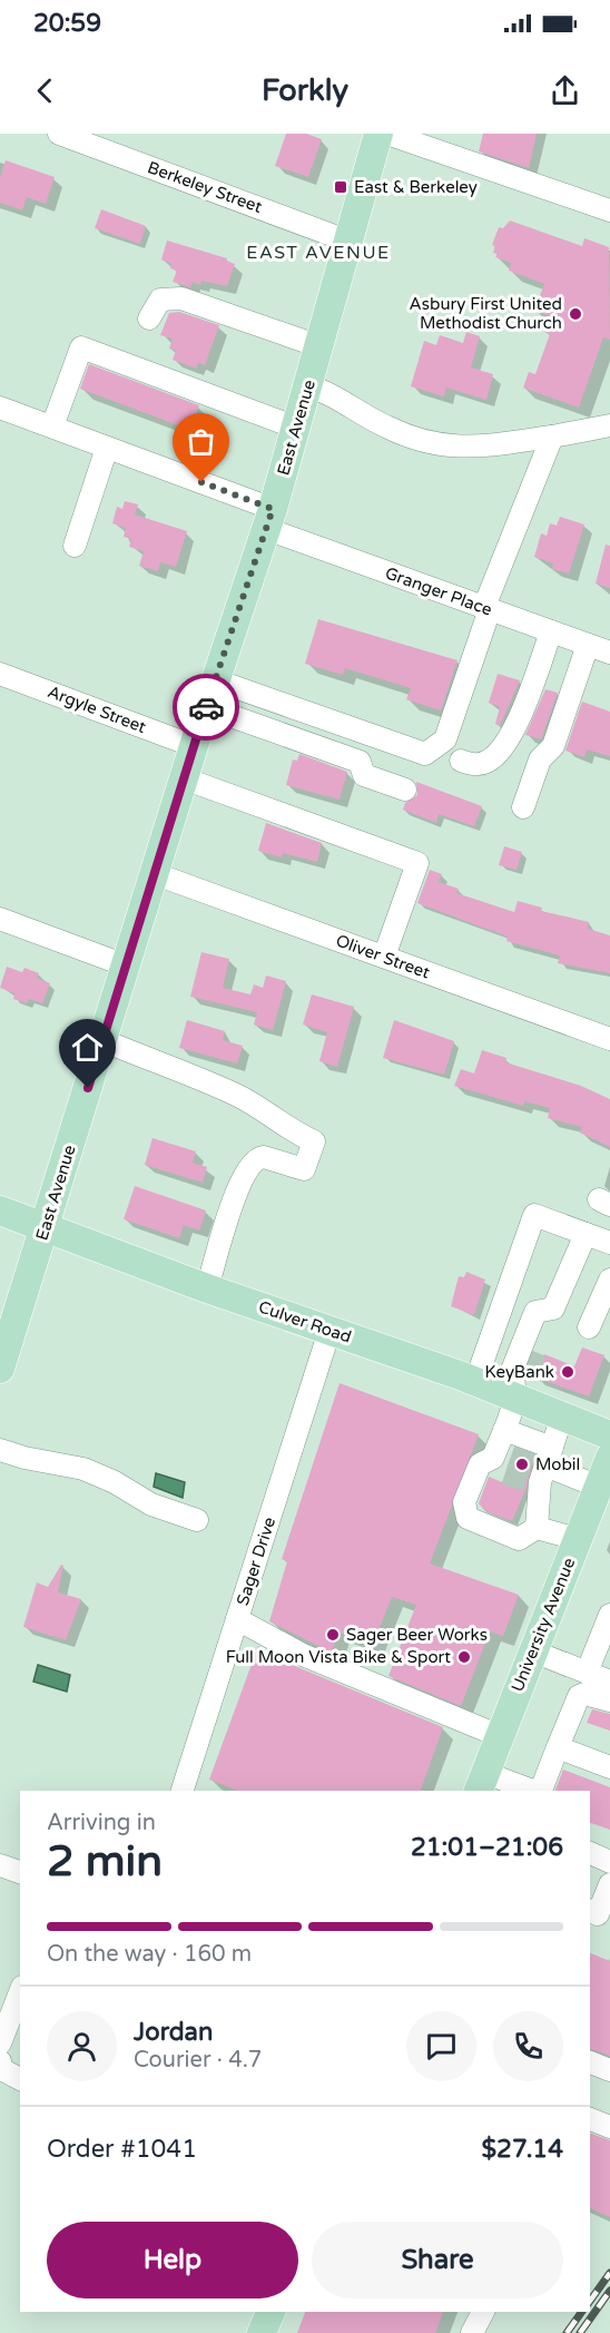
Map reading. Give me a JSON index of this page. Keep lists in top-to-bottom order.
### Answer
{
  "streets": {
    "main road": ["East Avenue", "Culver Road", "University Avenue"],
    "street": [
      "Berkeley Street",
      "Granger Place",
      "Argyle Street",
      "Oliver Street",
      "Sager Drive"
    ]
  },
  "crossings": [
    ["Berkeley Street", "East Avenue"],
    ["East Avenue", "Granger Place"],
    ["East Avenue", "Argyle Street"],
    ["East Avenue", "Oliver Street"],
    ["East Avenue", "Culver Road"],
    ["Culver Road", "Sager Drive"]
  ],
  "districts": ["EAST AVENUE"],
  "places": {
    "transit": ["East & Berkeley"],
    "other": [
      "Asbury First United Methodist Church",
      "KeyBank",
      "Mobil",
      "Sager Beer Works",
      "Full Moon Vista Bike & Sport"
    ]
  },
  "page": {
    "status": "20:59",
    "header": "Forkly",
    "heading": ["2 min", "Arriving in", "21:01–21:06"],
    "panel": [
      "Jordan",
      "Courier · 4.7",
      "Order #1041",
      "$27.14"
    ],
    "bar": "On the way · 160 m",
    "buttons": ["Help", "Share"]
  }
}
